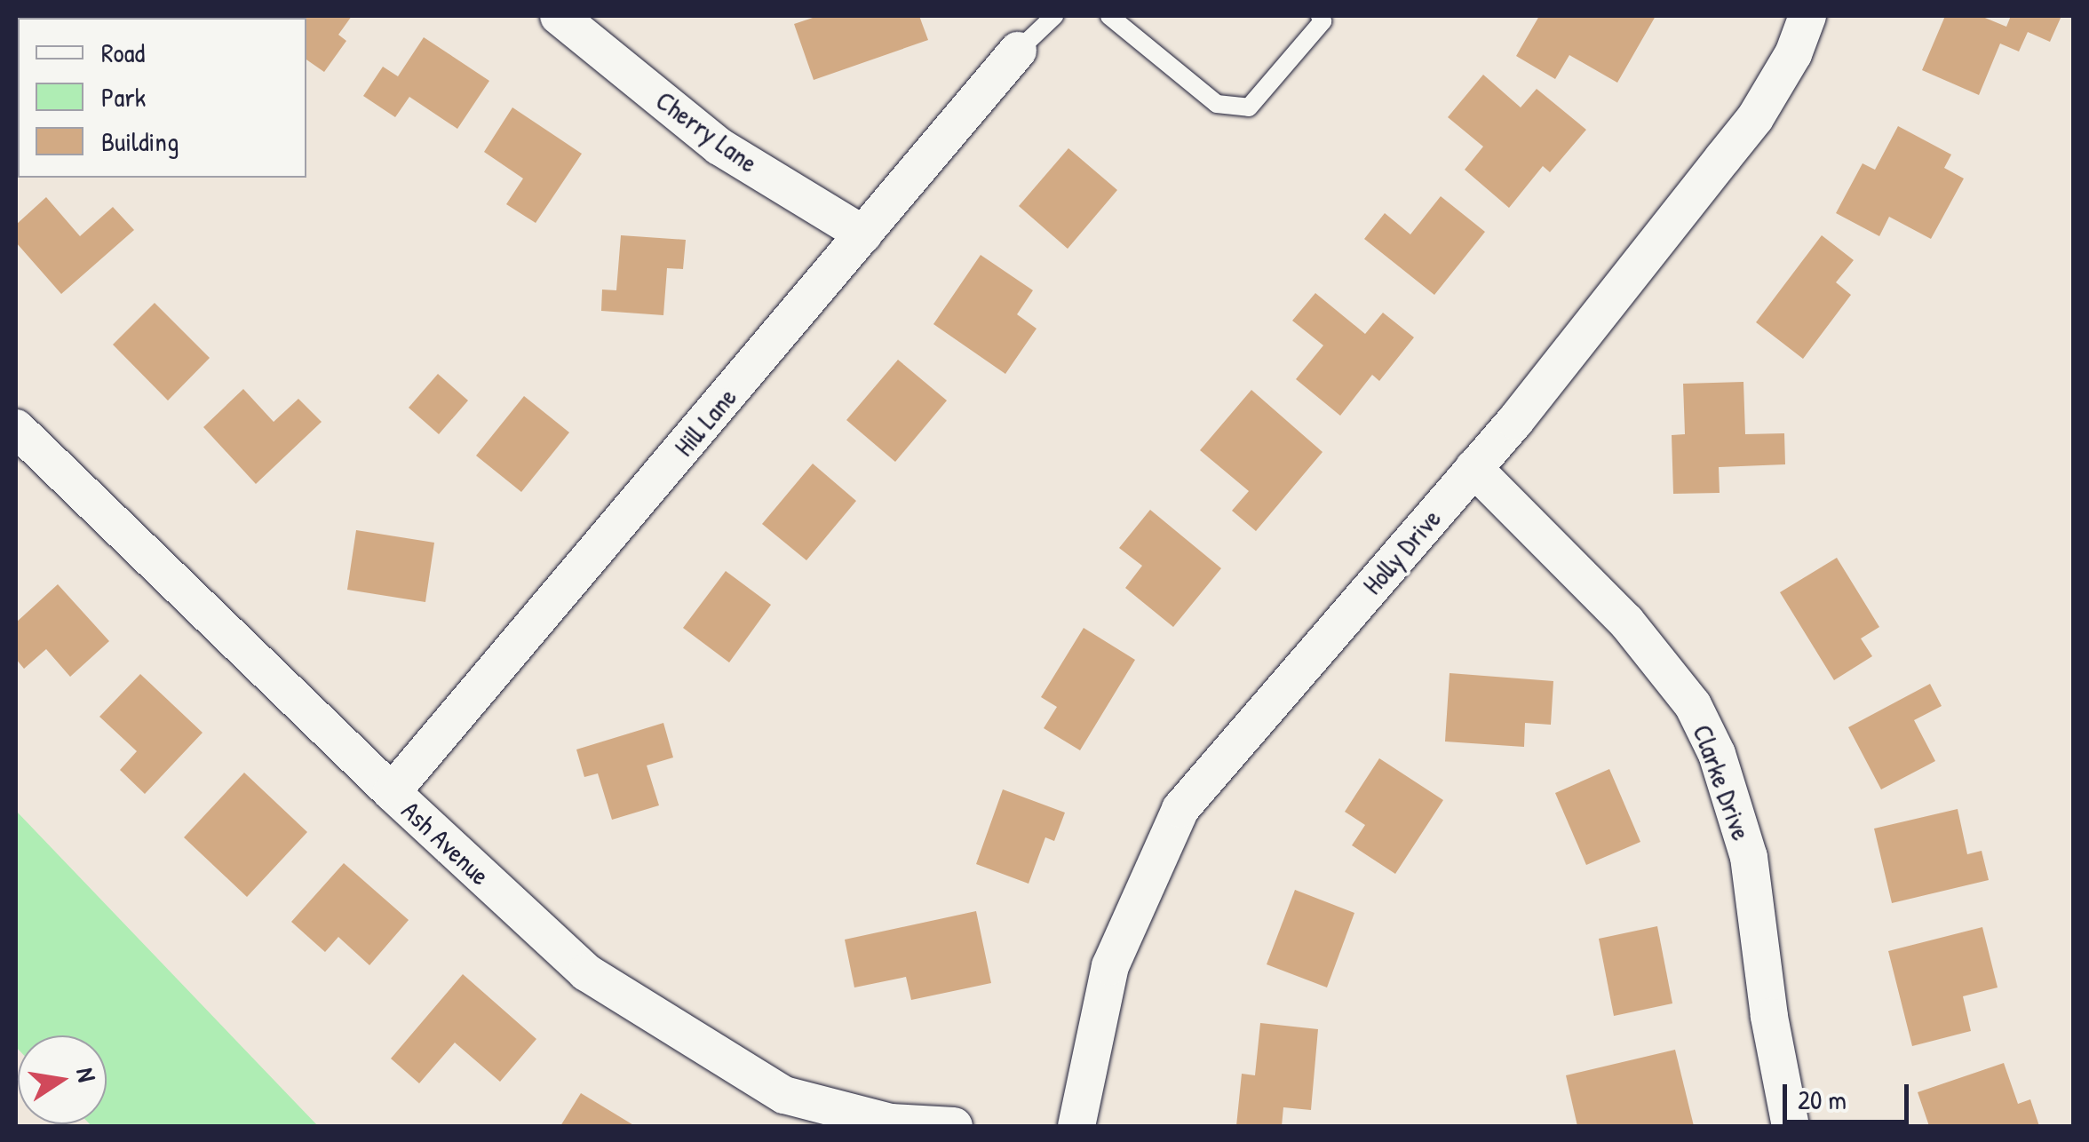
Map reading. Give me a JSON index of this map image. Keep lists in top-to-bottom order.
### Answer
{
  "streets": {
    "street": [
      "Cherry Lane",
      "Hill Lane",
      "Holly Drive",
      "Clarke Drive",
      "Ash Avenue"
    ]
  },
  "crossings": [
    ["Cherry Lane", "Hill Lane"],
    ["Hill Lane", "Ash Avenue"],
    ["Holly Drive", "Clarke Drive"]
  ],
  "legend": ["Road", "Park", "Building"],
  "scale_bar": "20 m",
  "north": "right"
}
